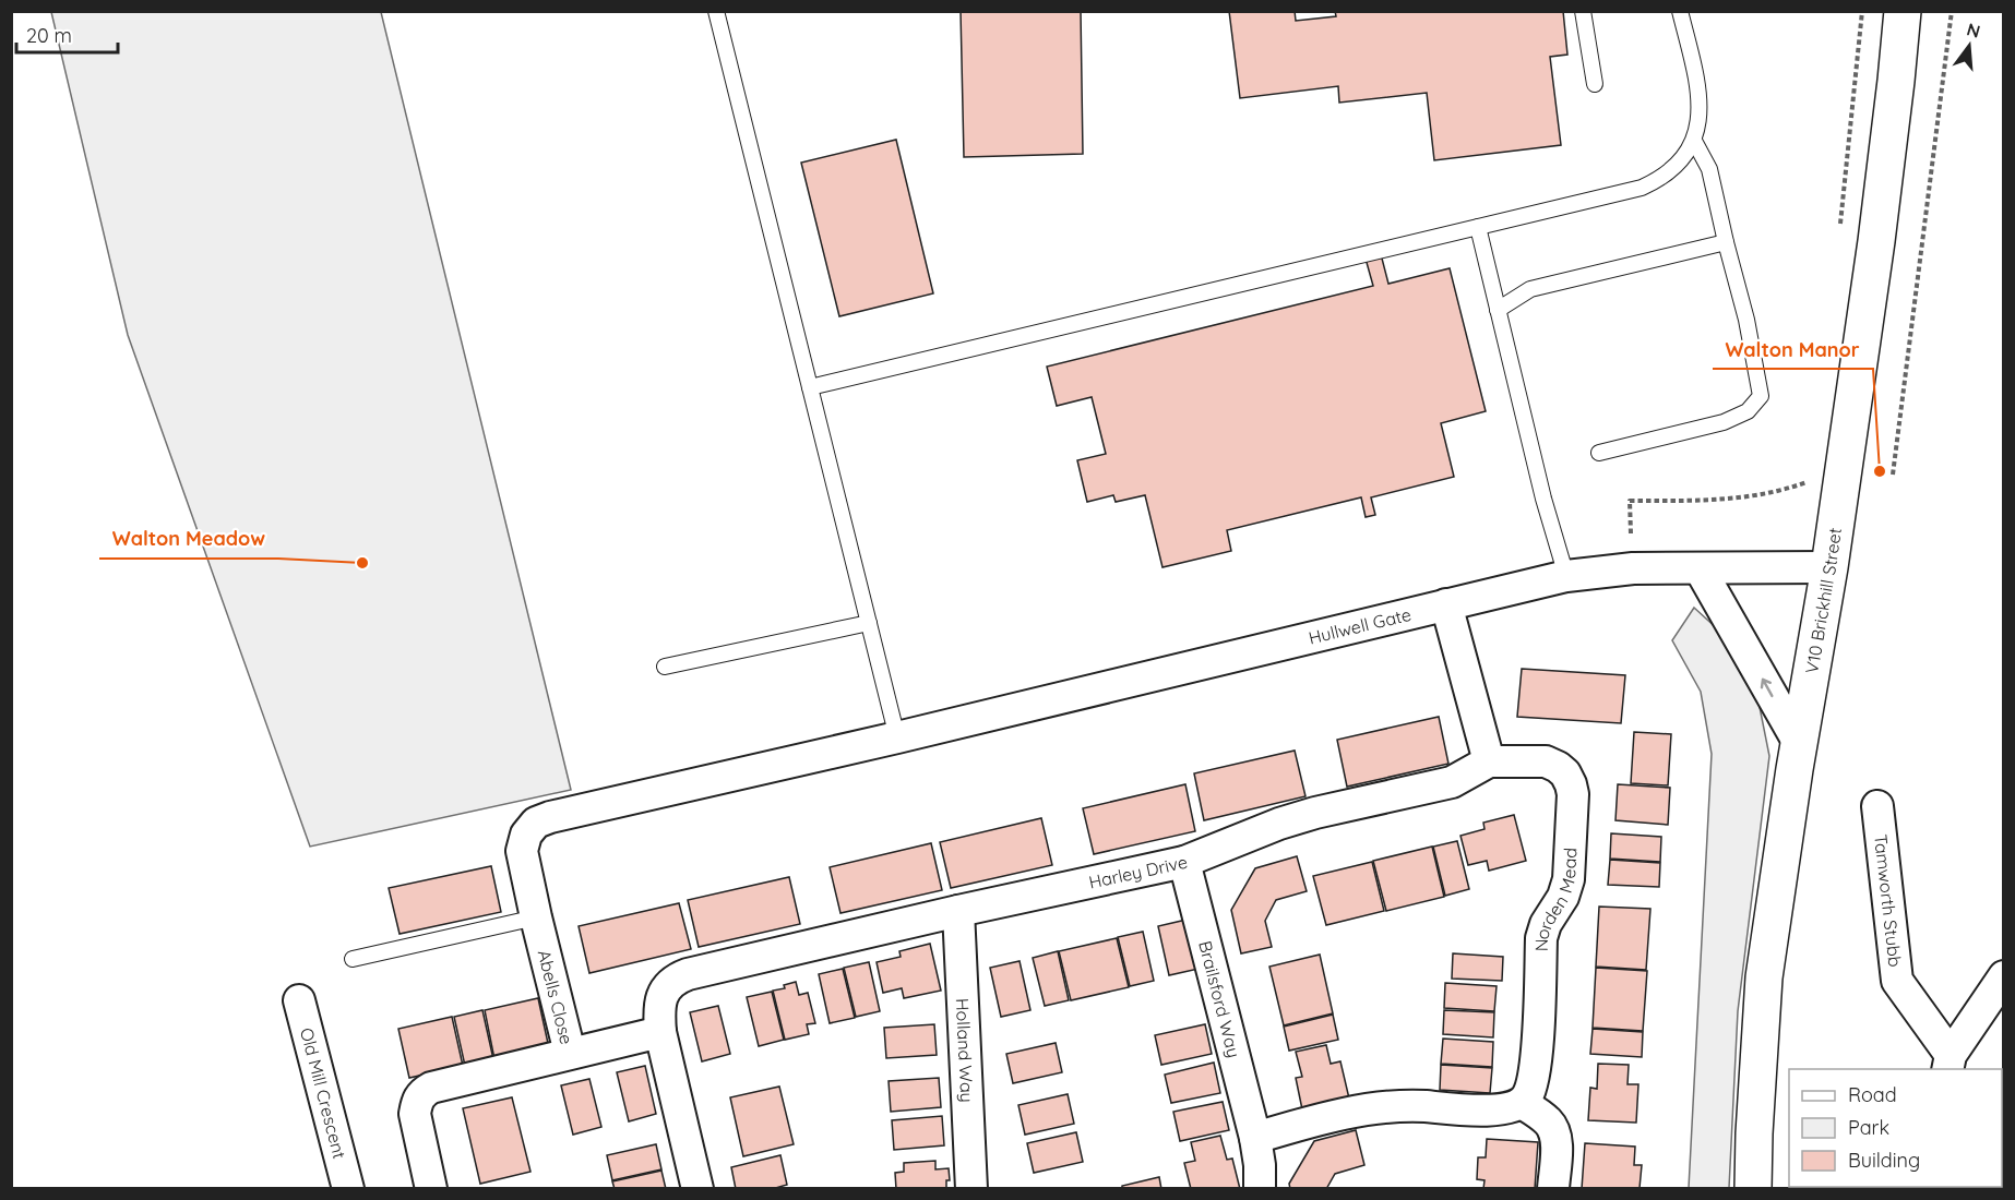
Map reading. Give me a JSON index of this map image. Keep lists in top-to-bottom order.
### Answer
{
  "streets": {
    "street": [
      "V10 Brickhill Street",
      "Hullwell Gate",
      "Harley Drive",
      "Norden Mead",
      "Tamworth Stubb",
      "Abells Close",
      "Brailsford Way",
      "Holland Way",
      "Old Mill Crescent"
    ]
  },
  "crossings": [
    ["V10 Brickhill Street", "Hullwell Gate"],
    ["Hullwell Gate", "Abells Close"],
    ["Harley Drive", "Norden Mead"],
    ["Harley Drive", "Brailsford Way"],
    ["Harley Drive", "Holland Way"]
  ],
  "places": ["Walton Manor", "Walton Meadow"],
  "legend": ["Road", "Park", "Building"],
  "scale_bar": "20 m",
  "north": "top"
}
